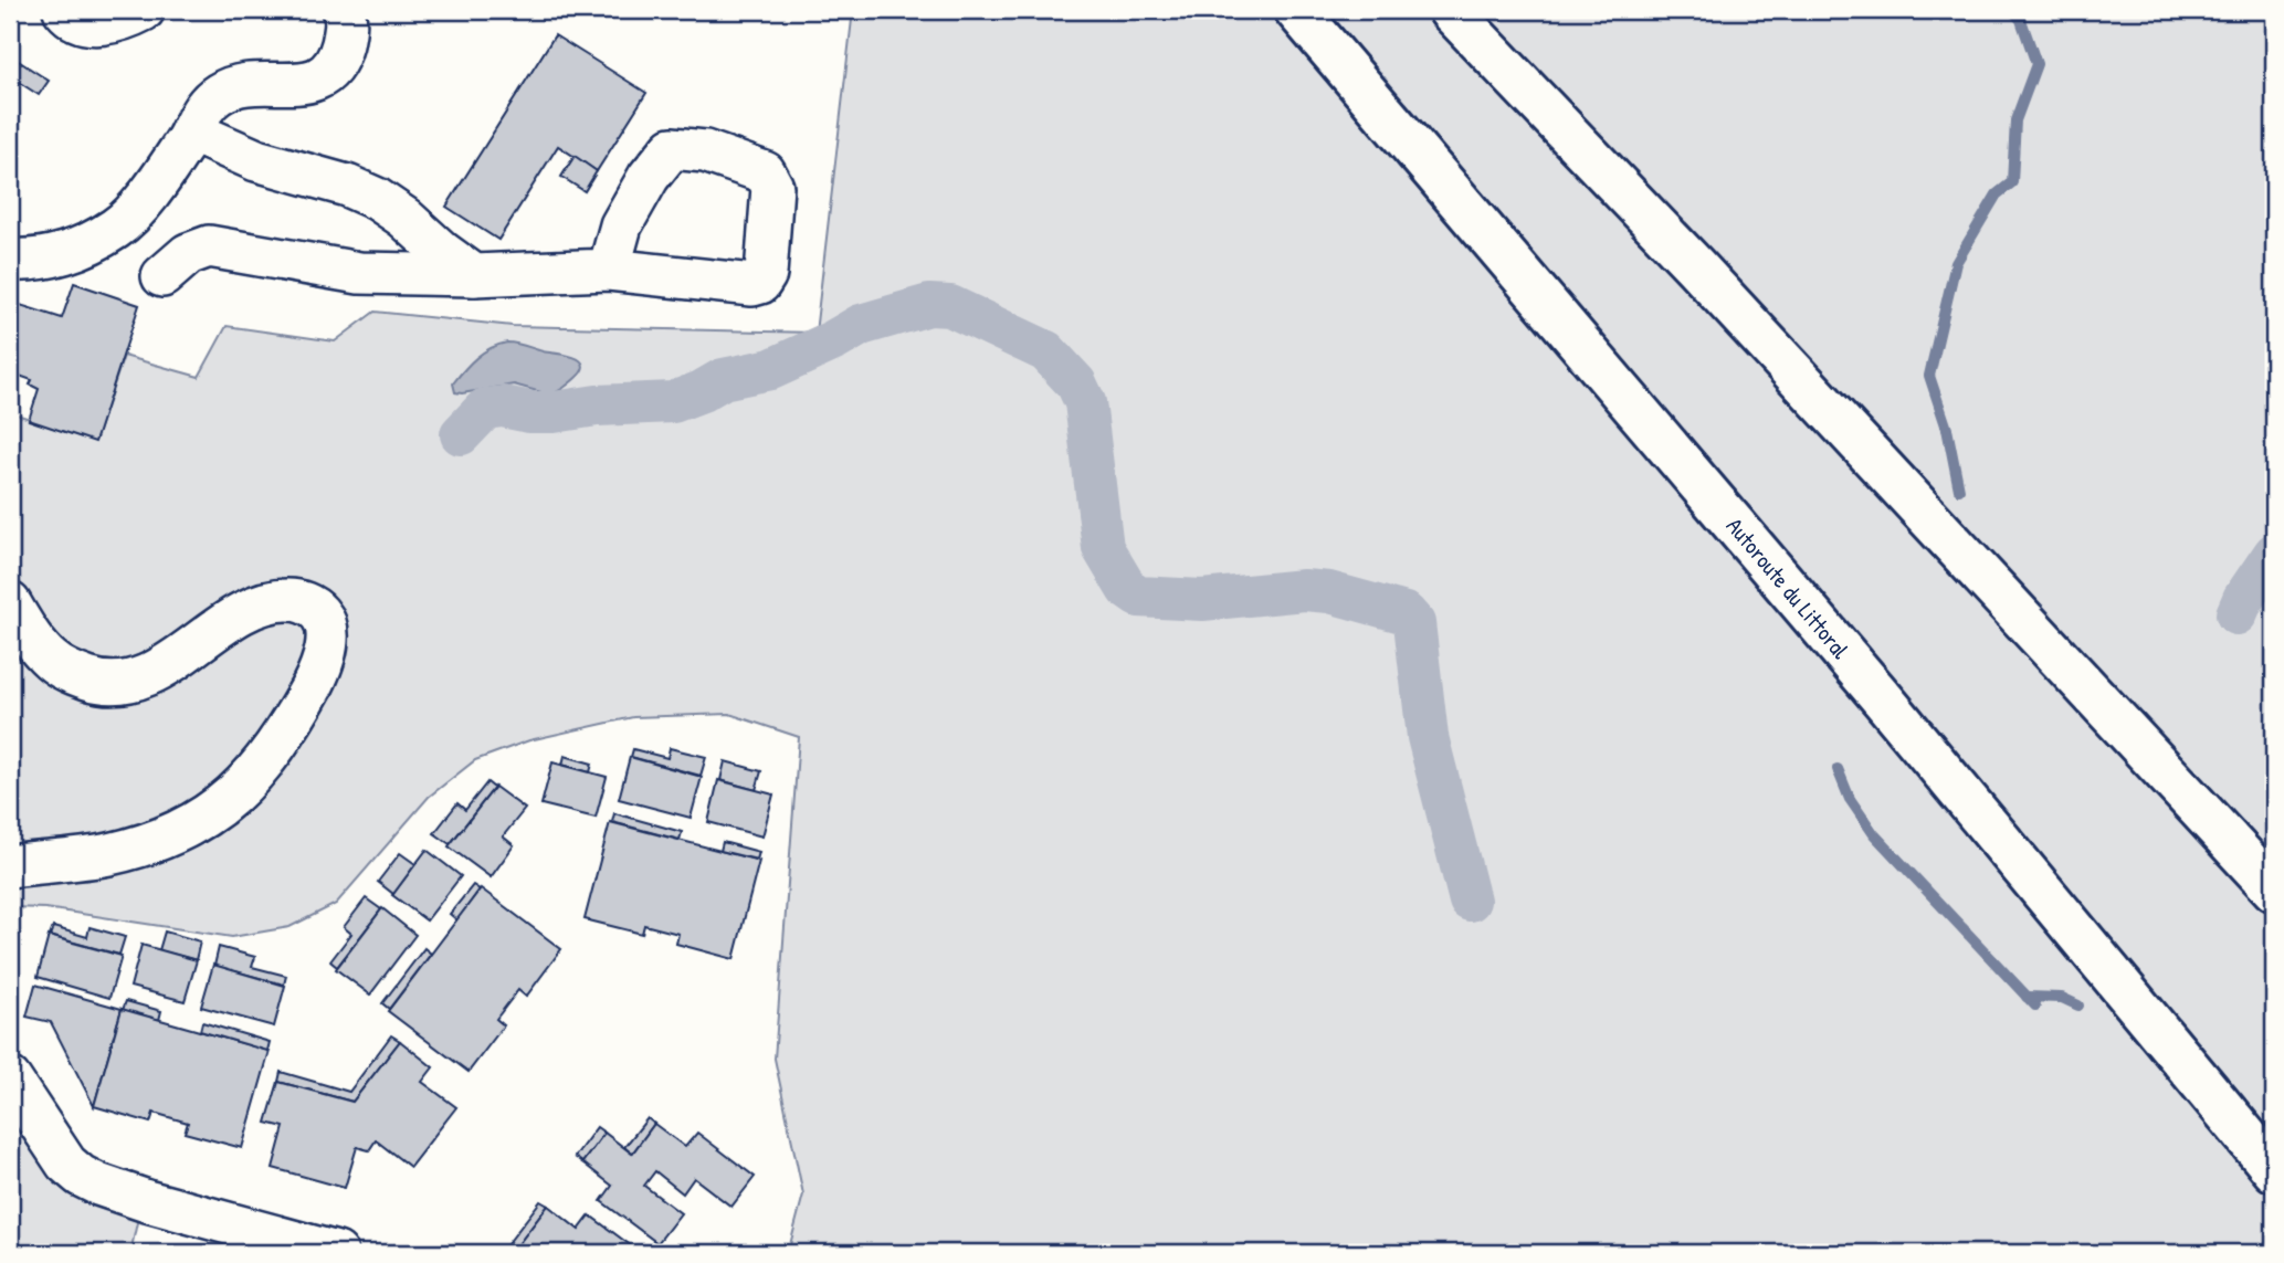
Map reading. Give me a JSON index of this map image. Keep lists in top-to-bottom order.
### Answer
{
  "streets": {
    "highway": ["Autoroute du Littoral"]
  }
}
